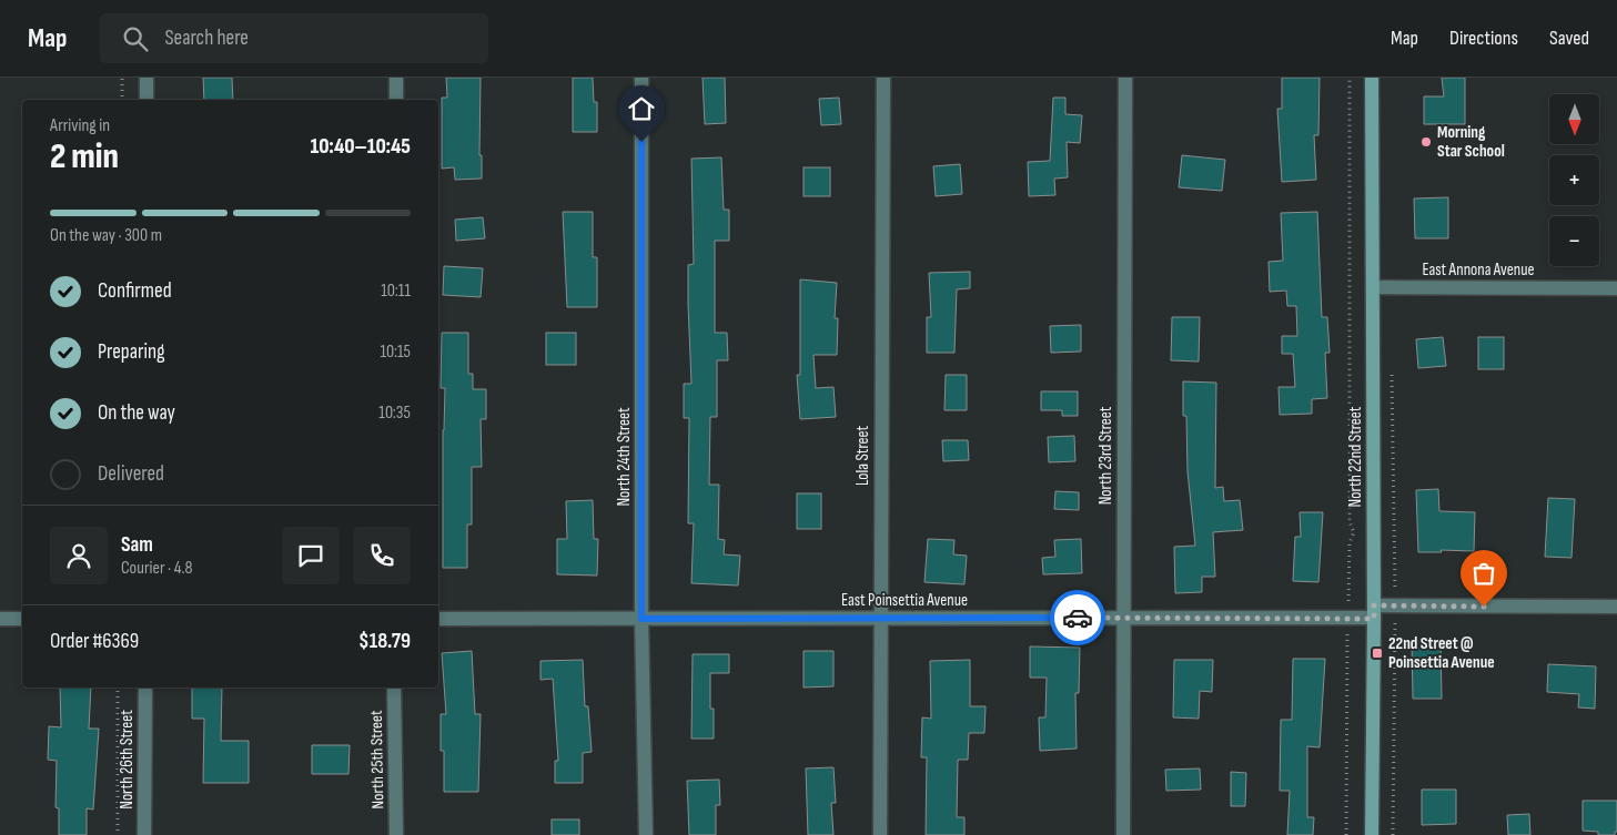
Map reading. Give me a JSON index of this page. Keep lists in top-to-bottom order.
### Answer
{
  "streets": {
    "street": [
      "East Annona Avenue",
      "Lola Street",
      "North 23rd Street",
      "North 24th Street",
      "North 22nd Street",
      "East Poinsettia Avenue",
      "North 26th Street",
      "North 25th Street"
    ]
  },
  "crossings": [
    ["East Annona Avenue", "North 22nd Street"],
    ["Lola Street", "East Poinsettia Avenue"],
    ["North 23rd Street", "East Poinsettia Avenue"],
    ["North 24th Street", "East Poinsettia Avenue"],
    ["North 22nd Street", "East Poinsettia Avenue"]
  ],
  "places": {
    "other": ["Morning Star School"],
    "transit": ["22nd Street @ Poinsettia Avenue"]
  },
  "north": "bottom",
  "page": {
    "header": "Map",
    "search": "Search here",
    "nav": ["Map", "Directions", "Saved"],
    "map_buttons": ["+", "−"],
    "heading": ["2 min", "Arriving in", "10:40–10:45"],
    "panel": [
      "Sam",
      "Courier · 4.8",
      "Order #6369",
      "$18.79"
    ],
    "bar": "On the way · 300 m",
    "list": [
      ["Confirmed", "10:11"],
      ["Preparing", "10:15"],
      ["On the way", "10:35"],
      "Delivered"
    ]
  }
}
